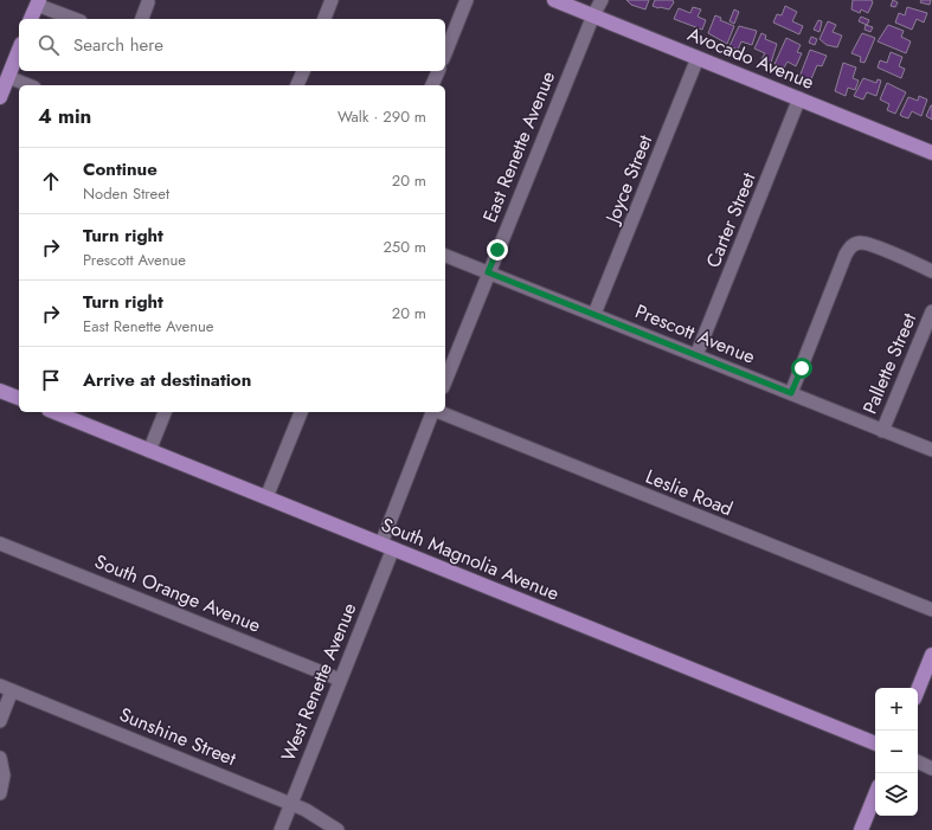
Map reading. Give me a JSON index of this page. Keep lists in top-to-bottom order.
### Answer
{
  "streets": {
    "main road": ["Avocado Avenue", "South Magnolia Avenue"],
    "street": [
      "East Renette Avenue",
      "Joyce Street",
      "Carter Street",
      "Prescott Avenue",
      "Pallette Street",
      "Leslie Road",
      "South Orange Avenue",
      "West Renette Avenue",
      "Sunshine Street"
    ]
  },
  "crossings": [
    ["Avocado Avenue", "East Renette Avenue"],
    ["Avocado Avenue", "Joyce Street"],
    ["Avocado Avenue", "Carter Street"],
    ["East Renette Avenue", "Prescott Avenue"],
    ["Joyce Street", "Prescott Avenue"],
    ["Carter Street", "Prescott Avenue"],
    ["Prescott Avenue", "Pallette Street"],
    ["South Magnolia Avenue", "West Renette Avenue"],
    ["South Orange Avenue", "West Renette Avenue"],
    ["West Renette Avenue", "Sunshine Street"]
  ],
  "page": {
    "search": "Search here",
    "heading": ["4 min", "Walk · 290 m"],
    "list": [
      ["Continue", "Noden Street", "20 m"],
      ["Turn right", "Prescott Avenue", "250 m"],
      ["Turn right", "East Renette Avenue", "20 m"],
      "Arrive at destination"
    ],
    "map_buttons": ["+", "−"]
  }
}
